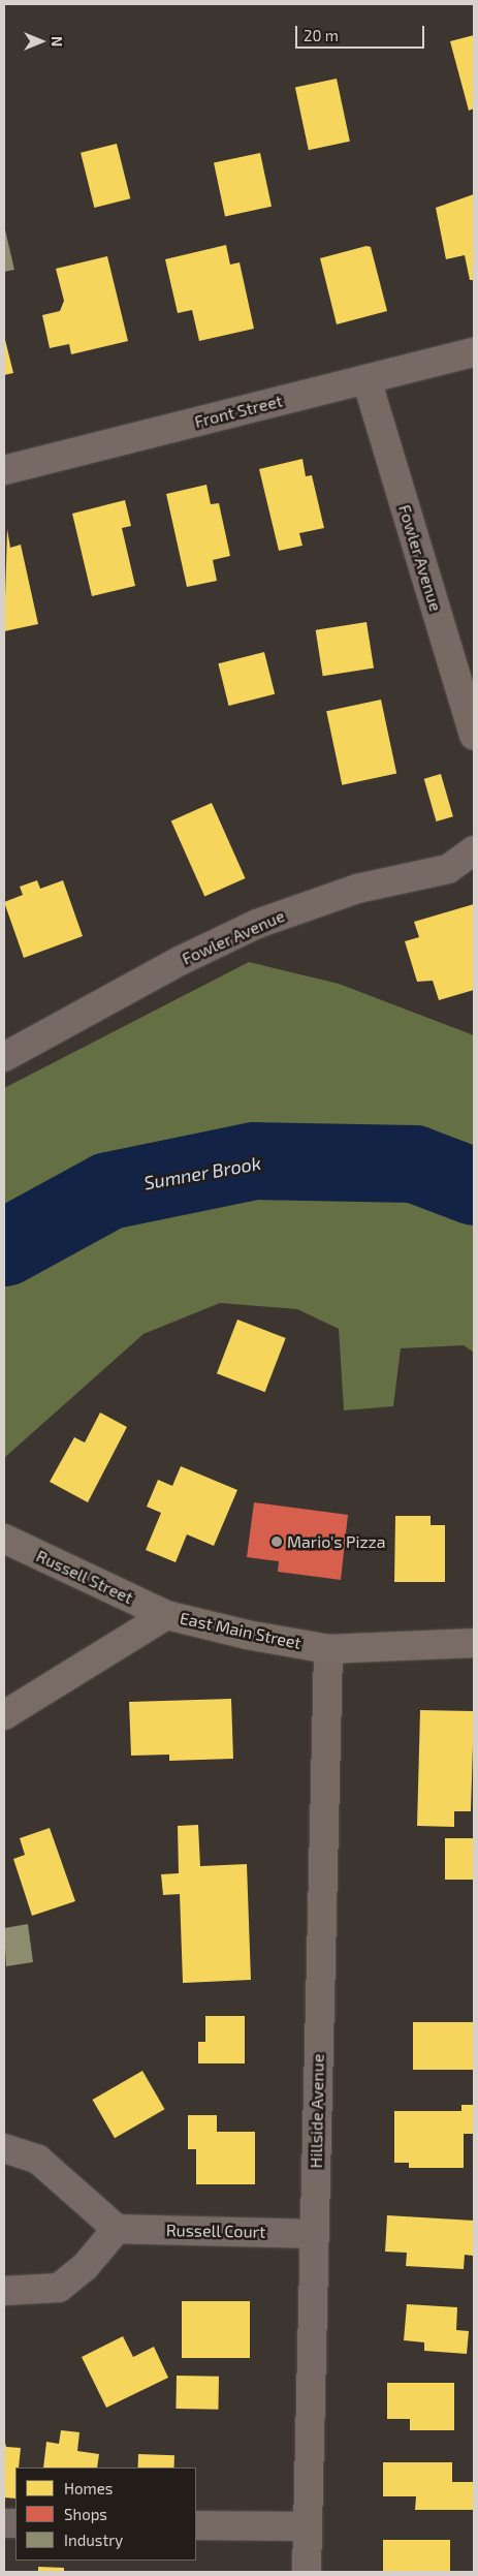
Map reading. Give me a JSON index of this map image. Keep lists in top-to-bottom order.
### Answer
{
  "streets": {
    "main road": ["Russell Street", "East Main Street"],
    "street": [
      "Front Street",
      "Fowler Avenue",
      "Hillside Avenue",
      "Russell Court"
    ]
  },
  "crossings": [
    ["Front Street", "Fowler Avenue"],
    ["Russell Street", "East Main Street"],
    ["East Main Street", "Hillside Avenue"],
    ["Hillside Avenue", "Russell Court"]
  ],
  "water": ["Sumner Brook"],
  "places": ["Mario's Pizza"],
  "legend": ["Homes", "Shops", "Industry"],
  "scale_bar": "20 m",
  "north": "right"
}
